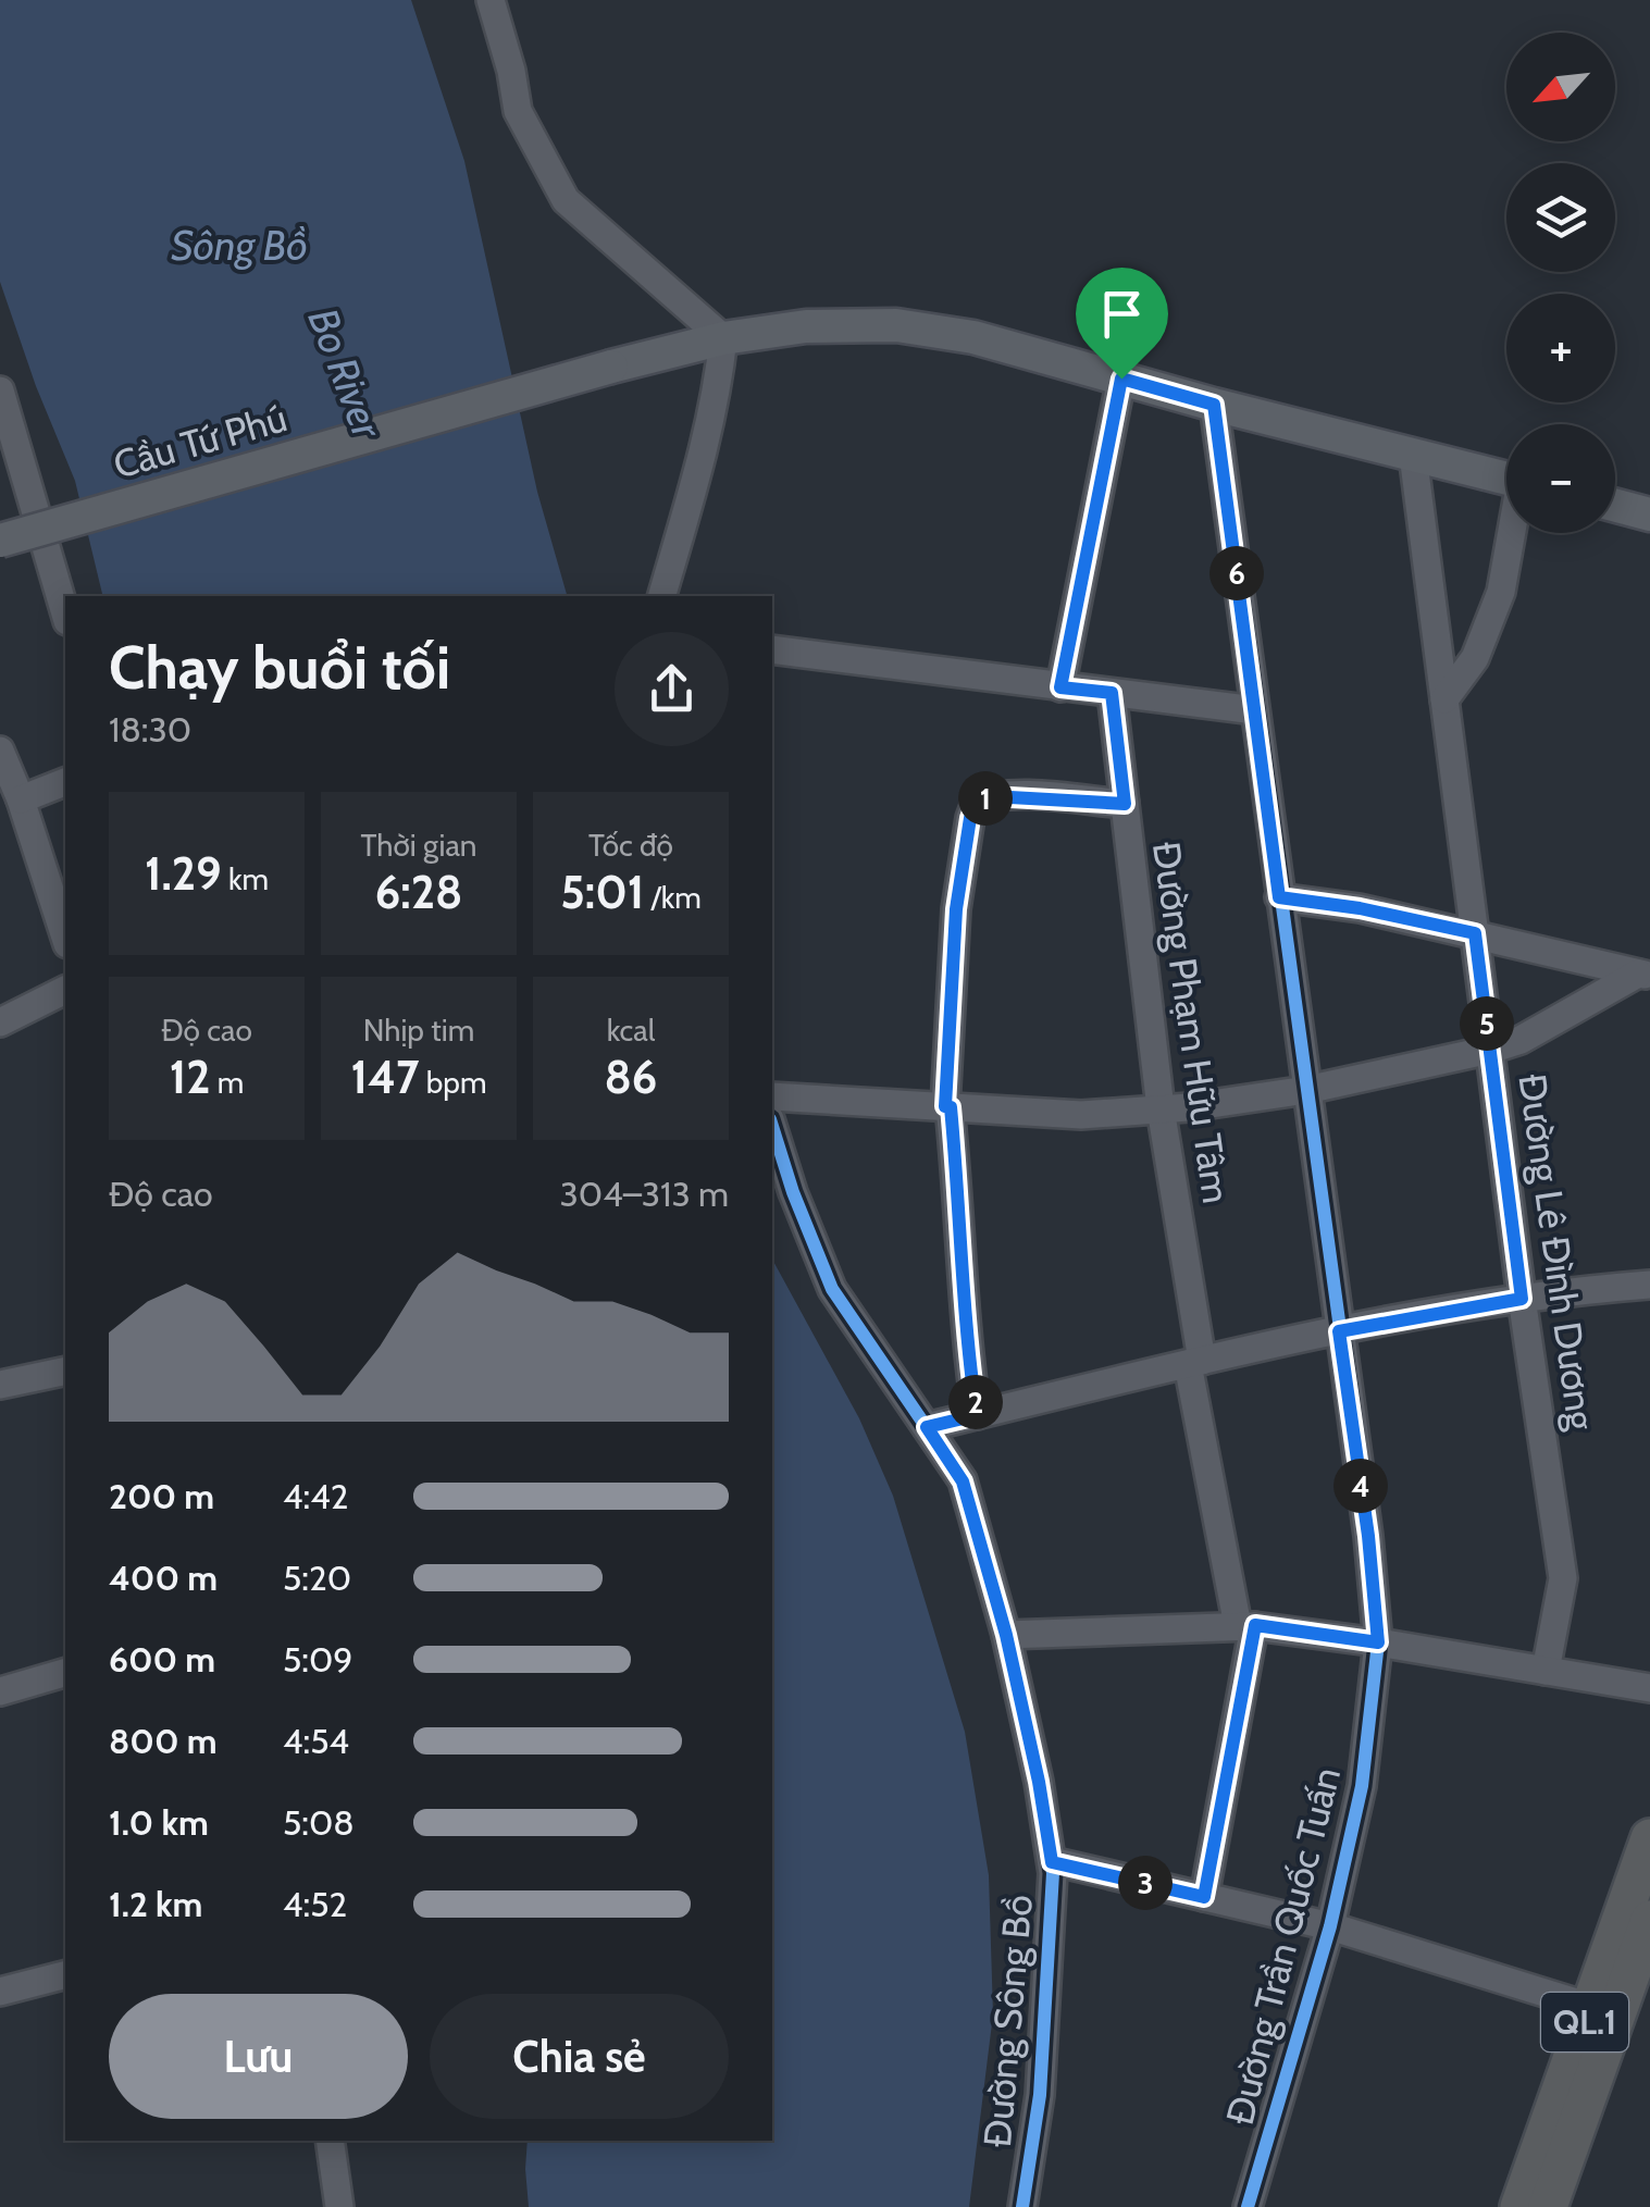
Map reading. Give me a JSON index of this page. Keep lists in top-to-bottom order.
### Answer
{
  "streets": {
    "highway": ["QL.1"],
    "main road": ["Cầu Tứ Phú"],
    "street": [
      "Đường Phạm Hữu Tâm",
      "Đường Lê Đình Dương",
      "Đường Trần Quốc Tuấn",
      "Đường Sông Bồ"
    ]
  },
  "crossings": [
    ["Cầu Tứ Phú", "Đường Lê Đình Dương"],
    ["Cầu Tứ Phú", "Đường Trần Quốc Tuấn"]
  ],
  "water": ["Sông Bồ", "Bo River"],
  "north": "bottom left",
  "page": {
    "map_buttons": ["+", "−"],
    "pins": [
      "6",
      "1",
      "5",
      "2",
      "4",
      "3"
    ],
    "heading": ["Chạy buổi tối", "18:30"],
    "stats": [
      ["1.29 km"],
      ["Thời gian", "6:28"],
      ["Tốc độ", "5:01 /km"],
      ["Độ cao", "12 m"],
      ["Nhịp tim", "147 bpm"],
      ["kcal", "86"]
    ],
    "chart": ["Độ cao", "304–313 m"],
    "list": [
      {
        "name": "200 m",
        "note": "4:42"
      },
      {
        "name": "400 m",
        "note": "5:20"
      },
      {
        "name": "600 m",
        "note": "5:09"
      },
      {
        "name": "800 m",
        "note": "4:54"
      },
      {
        "name": "1.0 km",
        "note": "5:08"
      },
      {
        "name": "1.2 km",
        "note": "4:52"
      }
    ],
    "buttons": ["Lưu", "Chia sẻ"]
  }
}
